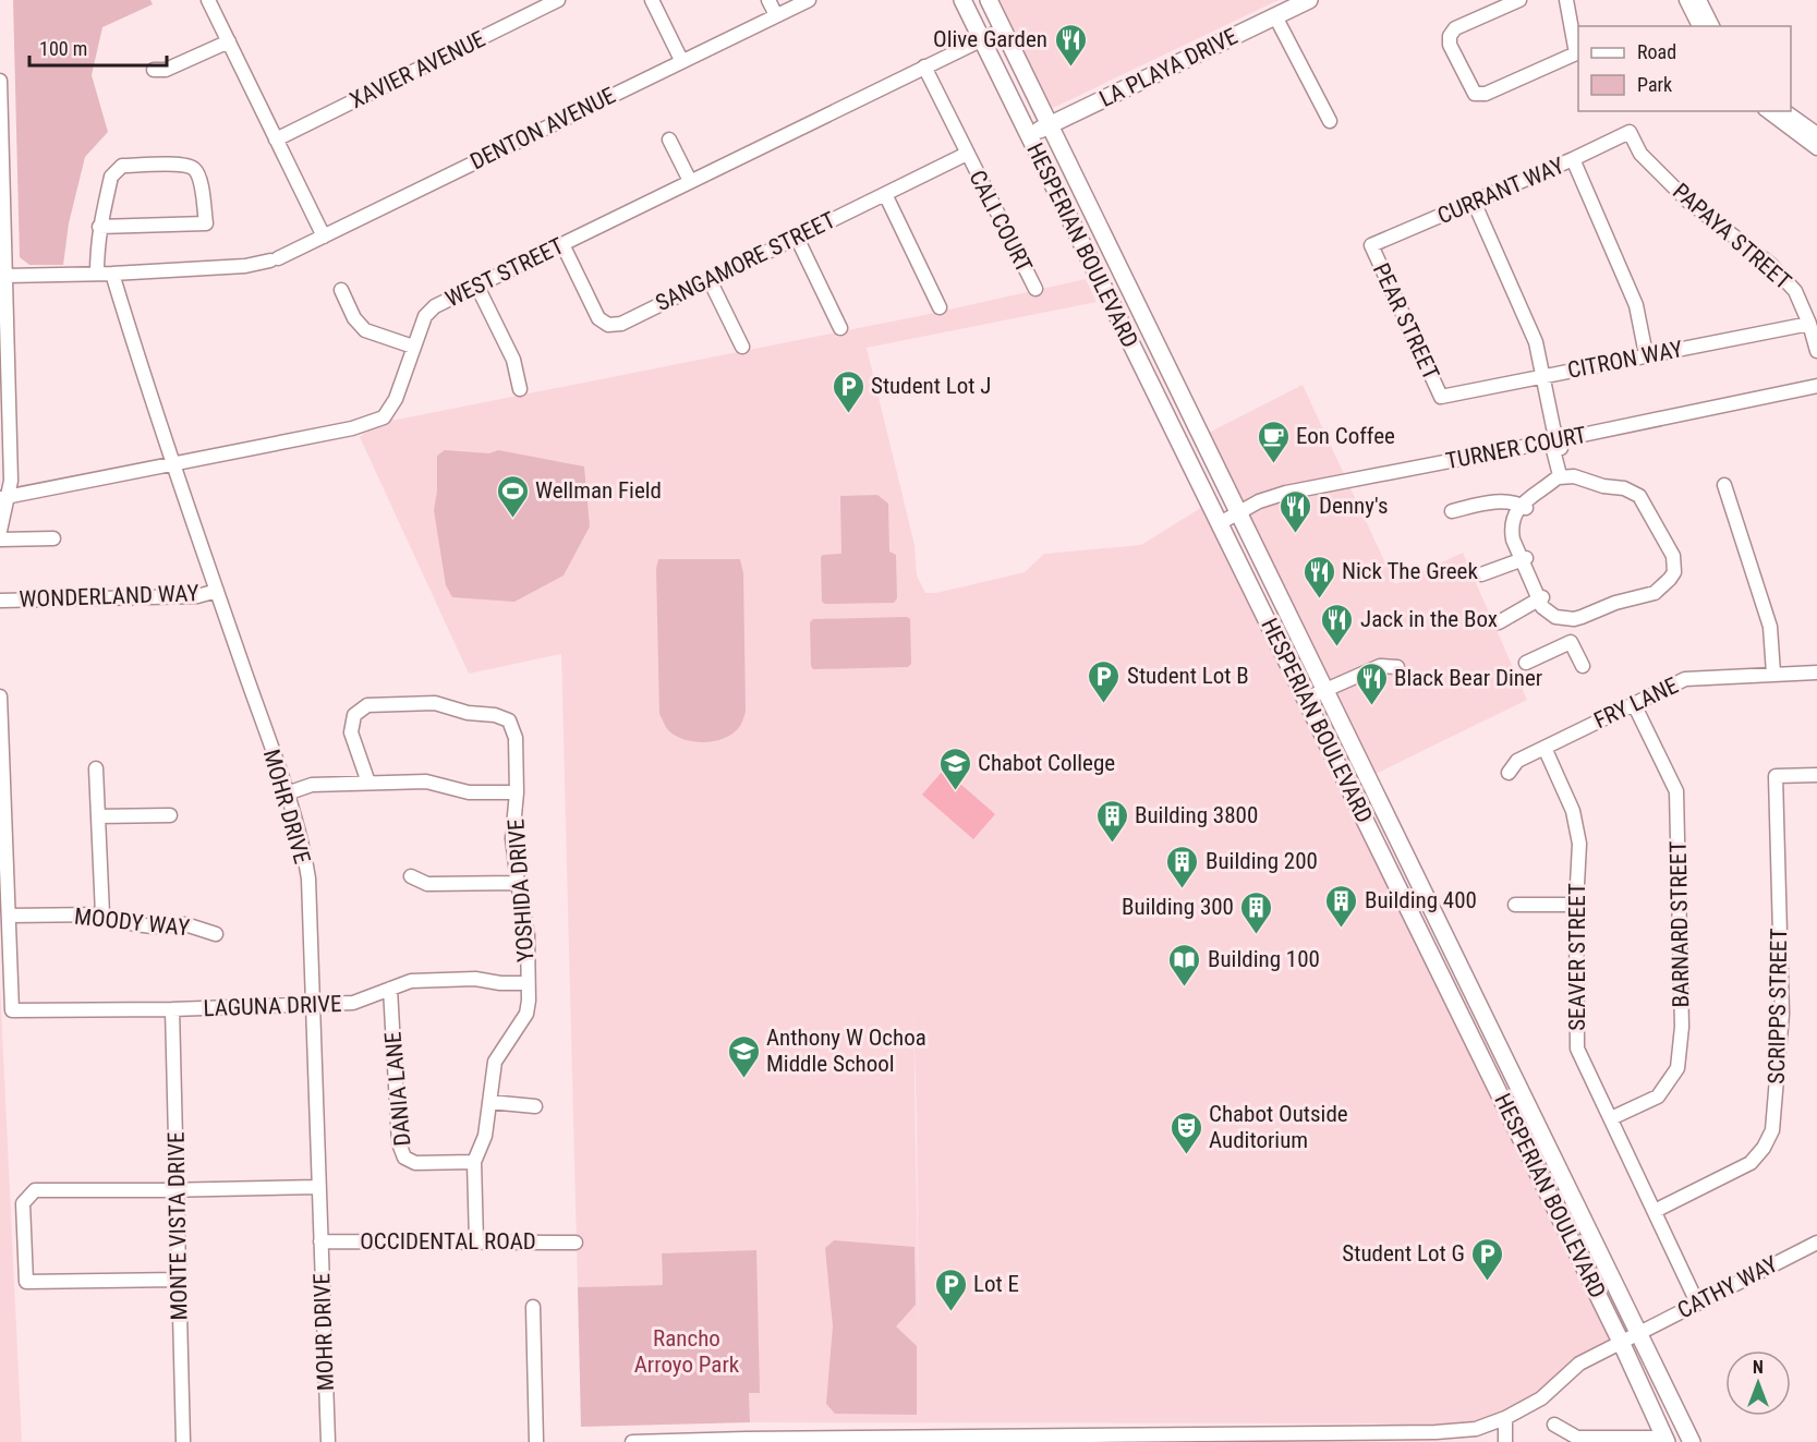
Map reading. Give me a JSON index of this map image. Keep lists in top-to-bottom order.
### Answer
{
  "streets": {
    "main road": ["LA PLAYA DRIVE", "HESPERIAN BOULEVARD"],
    "street": [
      "XAVIER AVENUE",
      "DENTON AVENUE",
      "CURRANT WAY",
      "CALI COURT",
      "PAPAYA STREET",
      "SANGAMORE STREET",
      "WEST STREET",
      "PEAR STREET",
      "CITRON WAY",
      "TURNER COURT",
      "WONDERLAND WAY",
      "FRY LANE",
      "MOHR DRIVE",
      "YOSHIDA DRIVE",
      "MOODY WAY",
      "BARNARD STREET",
      "SEAVER STREET",
      "LAGUNA DRIVE",
      "SCRIPPS STREET",
      "DANIA LANE",
      "MONTE VISTA DRIVE",
      "OCCIDENTAL ROAD",
      "CATHY WAY"
    ]
  },
  "crossings": [
    ["LA PLAYA DRIVE", "HESPERIAN BOULEVARD"],
    ["DENTON AVENUE", "MOHR DRIVE"],
    ["CURRANT WAY", "PAPAYA STREET"],
    ["CURRANT WAY", "PEAR STREET"],
    ["CALI COURT", "SANGAMORE STREET"],
    ["CALI COURT", "WEST STREET"],
    ["PAPAYA STREET", "CITRON WAY"],
    ["HESPERIAN BOULEVARD", "WEST STREET"],
    ["HESPERIAN BOULEVARD", "TURNER COURT"],
    ["HESPERIAN BOULEVARD", "CATHY WAY"],
    ["SANGAMORE STREET", "WEST STREET"],
    ["WEST STREET", "MOHR DRIVE"],
    ["PEAR STREET", "CITRON WAY"],
    ["WONDERLAND WAY", "MOHR DRIVE"],
    ["FRY LANE", "BARNARD STREET"],
    ["FRY LANE", "SEAVER STREET"],
    ["MOHR DRIVE", "LAGUNA DRIVE"],
    ["MOHR DRIVE", "OCCIDENTAL ROAD"],
    ["YOSHIDA DRIVE", "LAGUNA DRIVE"],
    ["YOSHIDA DRIVE", "DANIA LANE"],
    ["YOSHIDA DRIVE", "OCCIDENTAL ROAD"],
    ["MOODY WAY", "LAGUNA DRIVE"],
    ["BARNARD STREET", "SEAVER STREET"],
    ["SEAVER STREET", "SCRIPPS STREET"],
    ["SEAVER STREET", "CATHY WAY"],
    ["LAGUNA DRIVE", "DANIA LANE"],
    ["LAGUNA DRIVE", "MONTE VISTA DRIVE"]
  ],
  "parks": ["Rancho Arroyo Park"],
  "places": {
    "restaurant": [
      "Olive Garden",
      "Denny's",
      "Nick The Greek",
      "Jack in the Box",
      "Black Bear Diner"
    ],
    "parking": [
      "Student Lot J",
      "Student Lot B",
      "Student Lot G",
      "Lot E"
    ],
    "cafe": ["Eon Coffee"],
    "sports": ["Wellman Field"],
    "school or university": ["Chabot College", "Anthony W Ochoa Middle School"],
    "building": [
      "Building 3800",
      "Building 200",
      "Building 400",
      "Building 300"
    ],
    "library": ["Building 100"],
    "theatre": ["Chabot Outside Auditorium"]
  },
  "legend": ["Road", "Park"],
  "scale_bar": "100 m",
  "north": "top"
}
